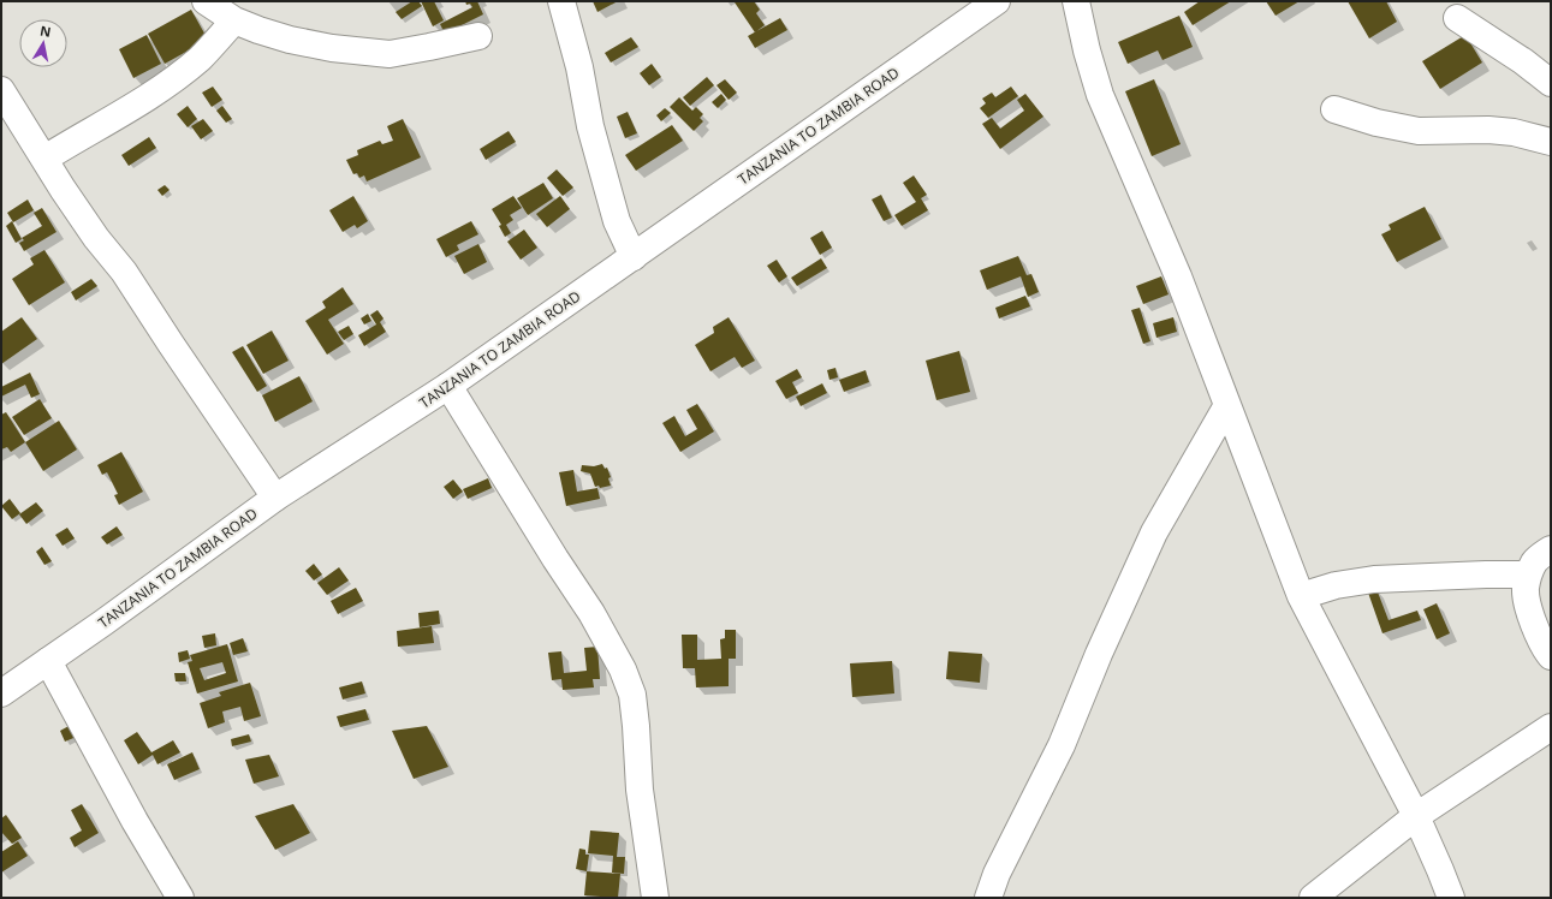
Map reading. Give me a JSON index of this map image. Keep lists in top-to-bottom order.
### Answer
{
  "streets": {
    "main road": ["TANZANIA TO ZAMBIA ROAD"]
  },
  "north": "top"
}
